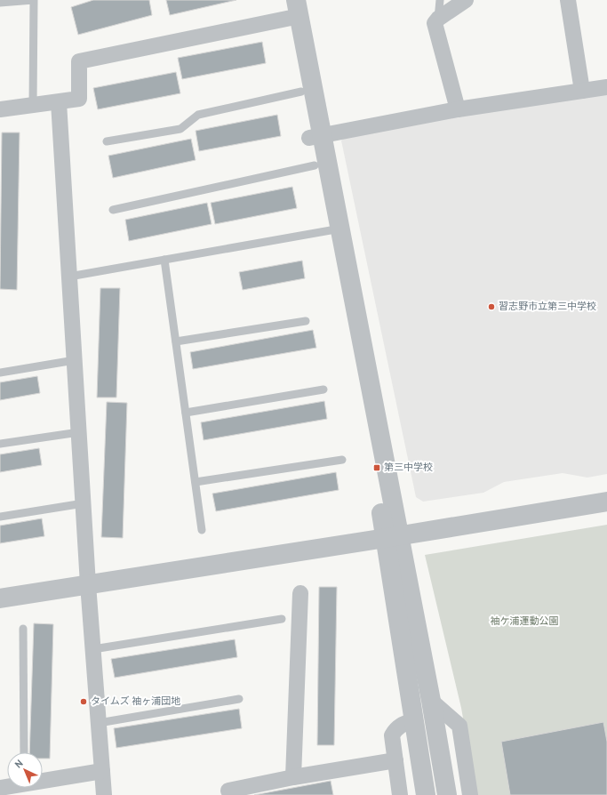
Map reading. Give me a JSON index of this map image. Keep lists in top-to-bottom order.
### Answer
{
  "parks": ["袖ケ浦運動公園"],
  "places": {
    "other": ["習志野市立第三中学校", "タイムズ 袖ヶ浦団地"],
    "transit": ["第三中学校"]
  },
  "north": "top left"
}
